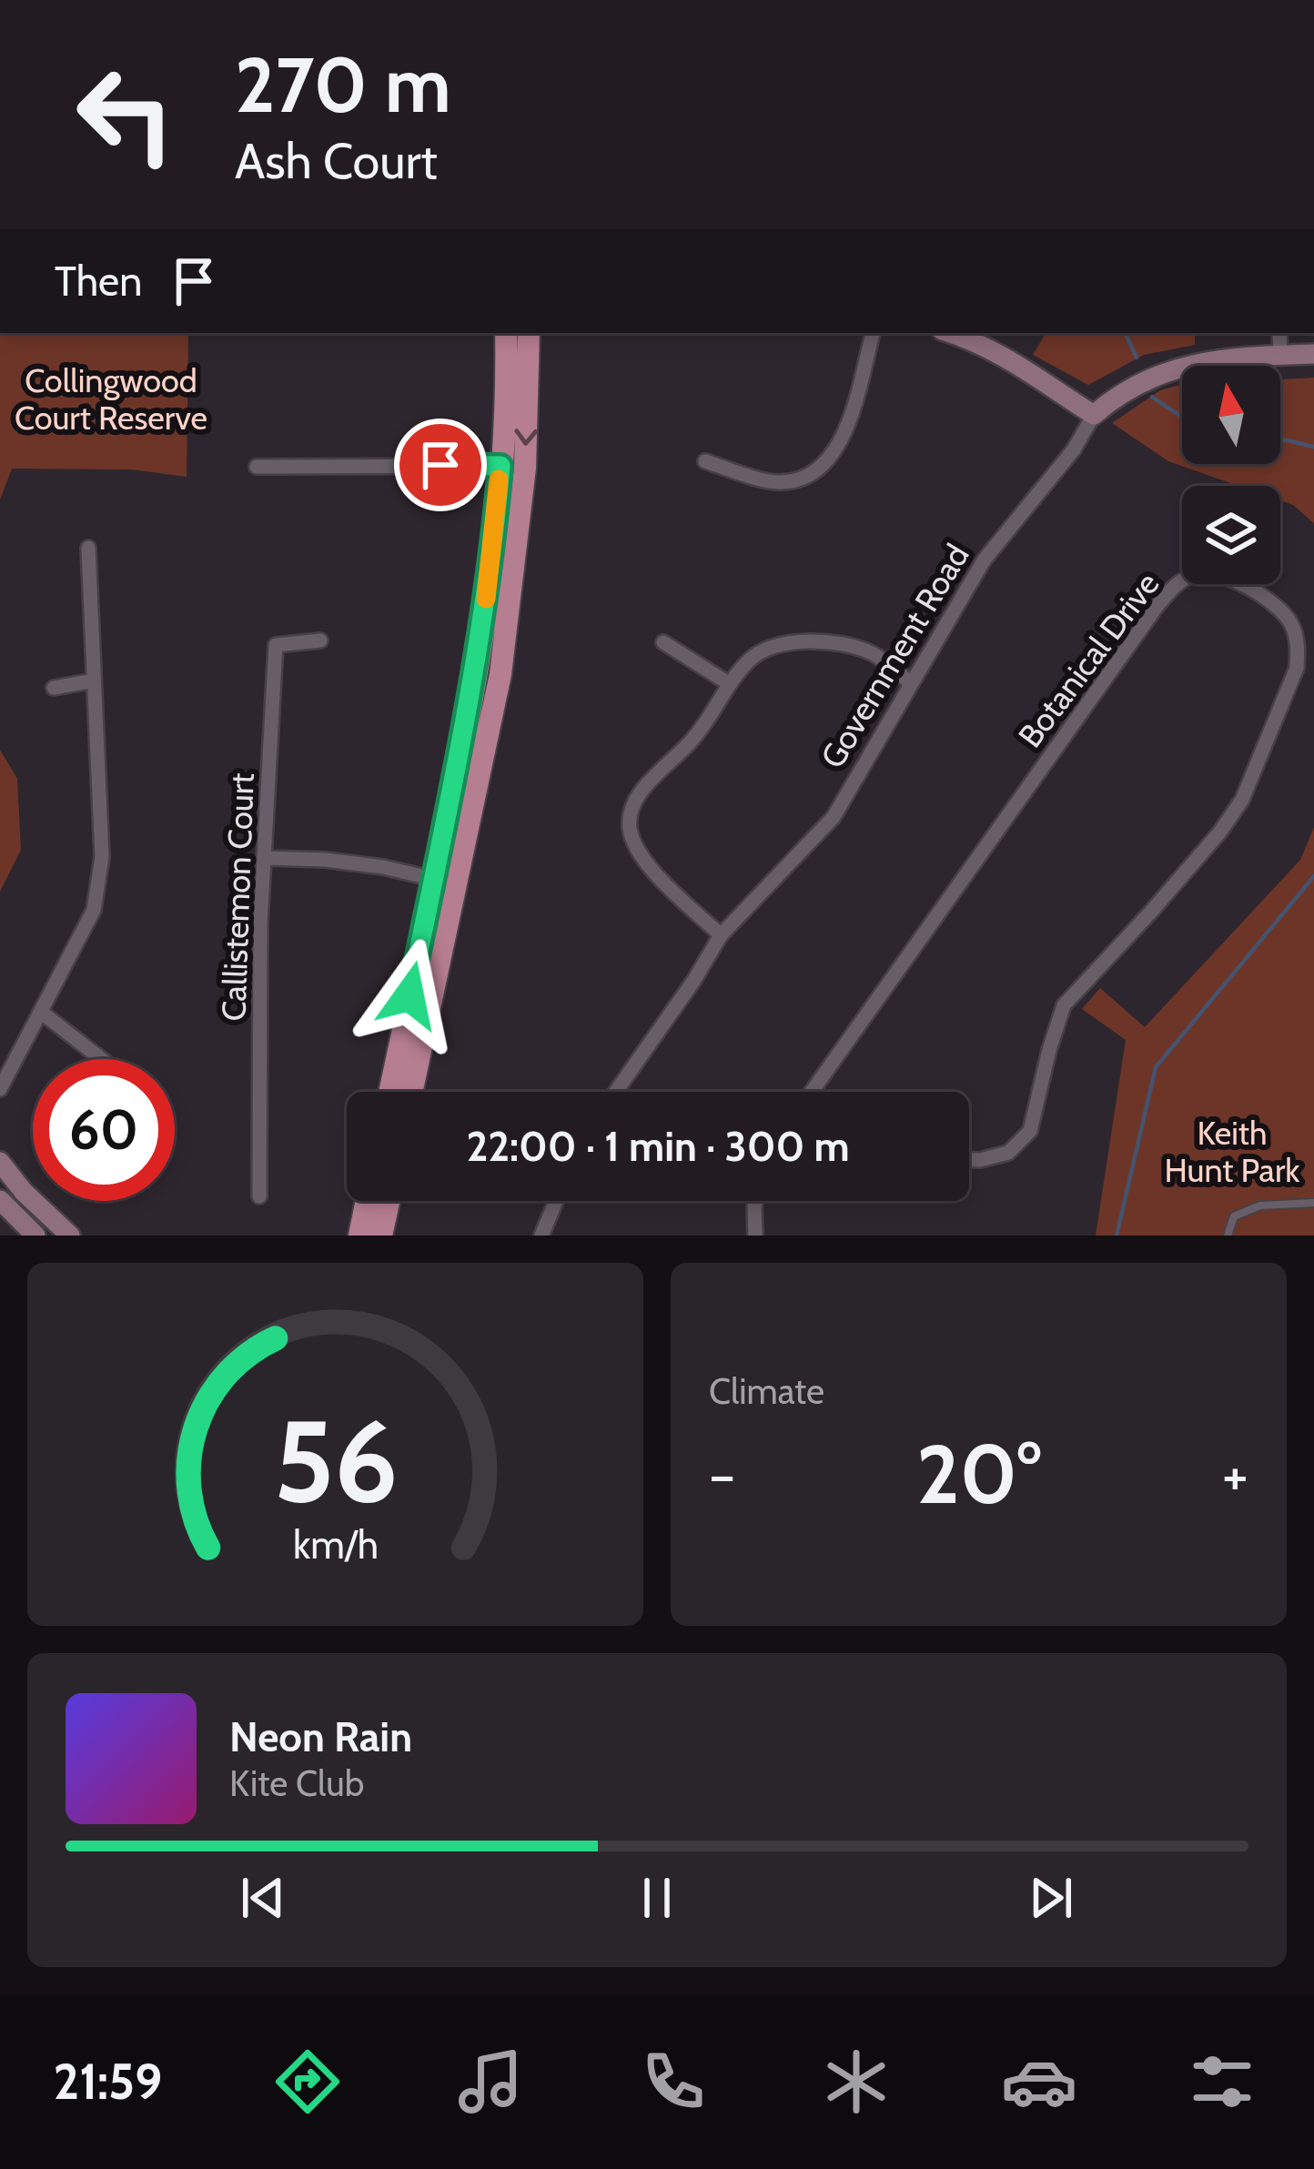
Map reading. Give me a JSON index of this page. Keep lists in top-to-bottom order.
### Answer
{
  "streets": {
    "street": ["Government Road", "Botanical Drive", "Callistemon Court"]
  },
  "parks": ["Collingwood Court Reserve", "Keith Hunt Park"],
  "north": "top",
  "page": {
    "turn": ["270 m", "Ash Court"],
    "then": "Then",
    "limit": "60",
    "trip": "22:00 · 1 min · 300 m",
    "tile": "Climate",
    "heat": ["−", "20°", "+"],
    "song": ["Neon Rain", "Kite Club"],
    "tabs": "21:59",
    "gauge": ["56", "km/h"]
  }
}
